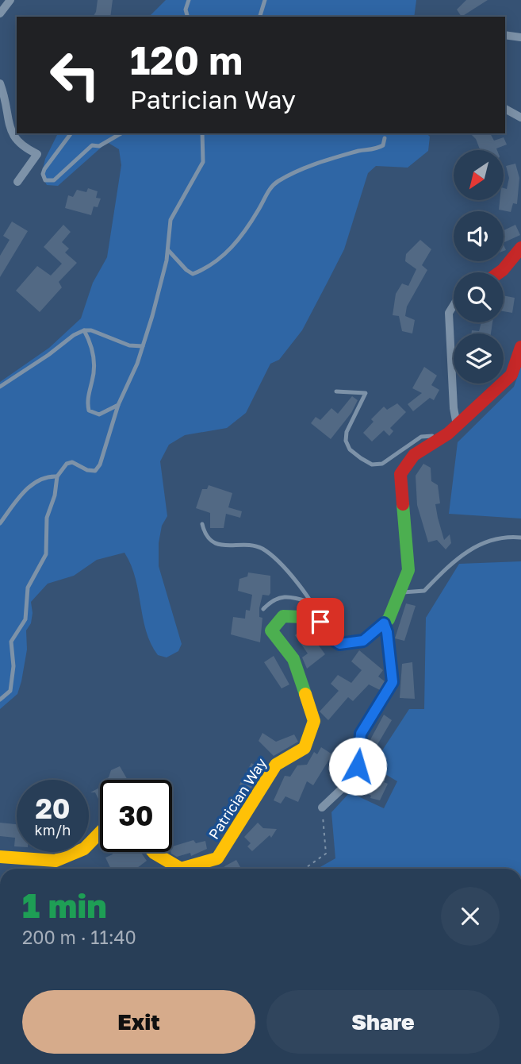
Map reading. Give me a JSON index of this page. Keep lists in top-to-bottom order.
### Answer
{
  "streets": {
    "street": ["Patrician Way"]
  },
  "north": "bottom left",
  "page": {
    "turn": ["120 m", "Patrician Way"],
    "speed": "20 km/h",
    "limit": "30",
    "heading": ["1 min", "200 m · 11:40"],
    "buttons": ["Exit", "Share"]
  }
}
